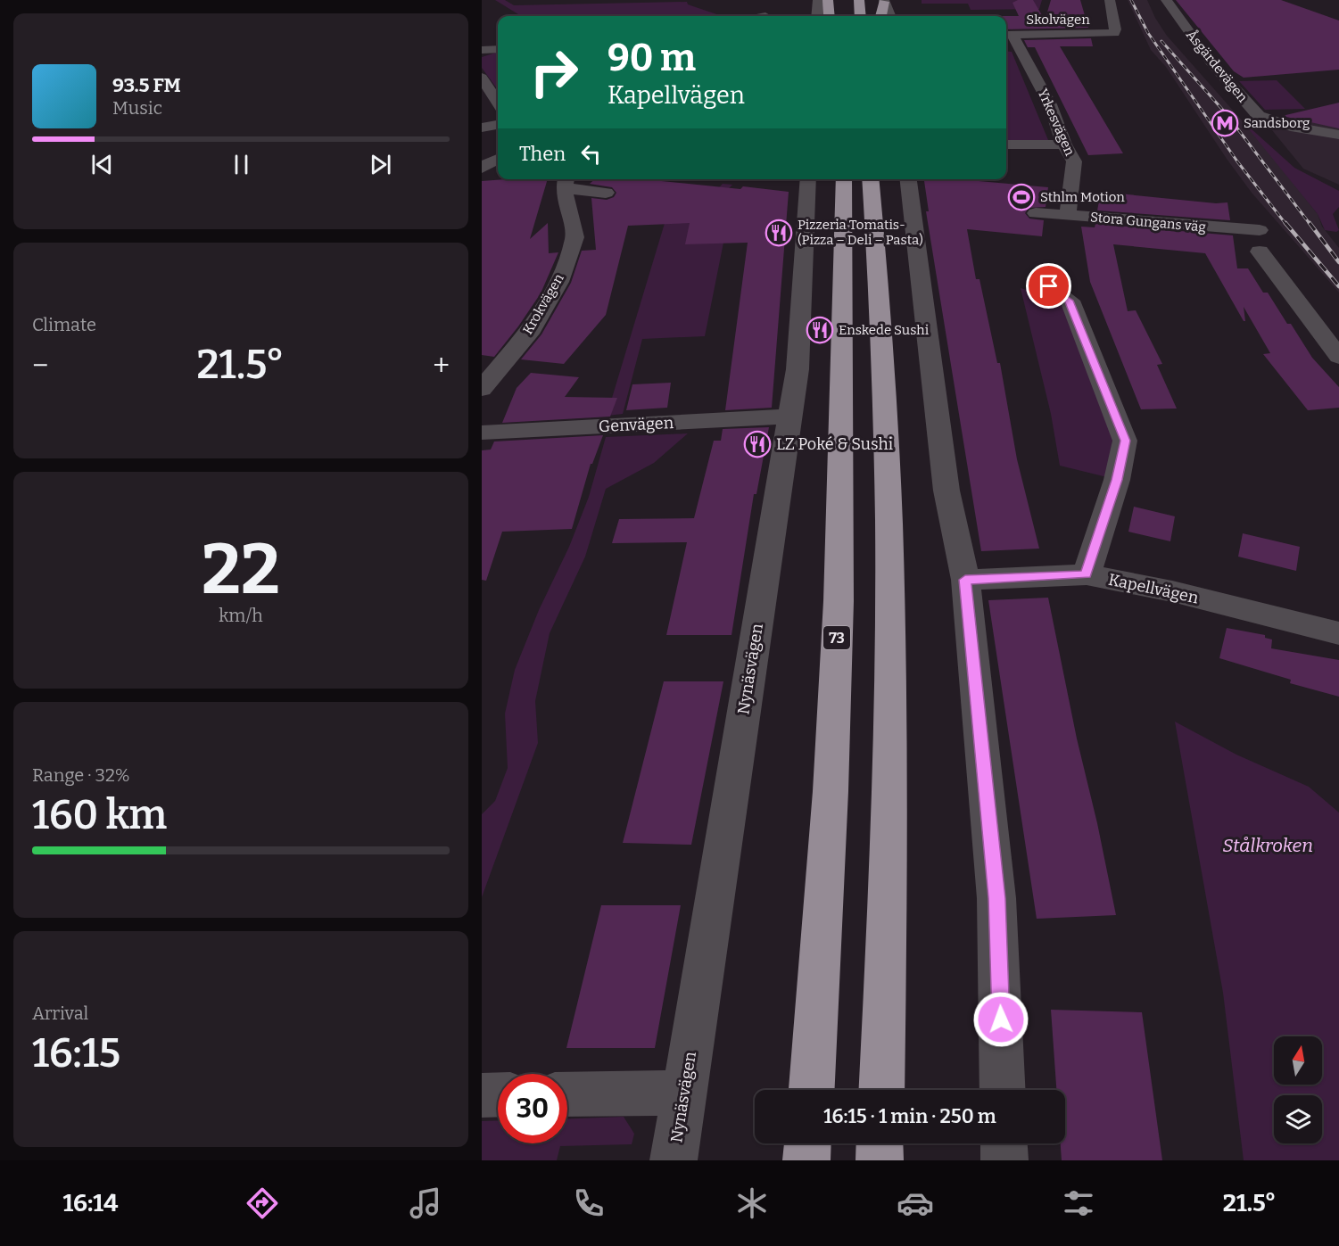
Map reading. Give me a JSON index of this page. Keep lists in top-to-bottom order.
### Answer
{
  "streets": {
    "highway": ["73"],
    "street": [
      "Skolvägen",
      "Åsgärdevägen",
      "Yrkesvägen",
      "Stora Gungans väg",
      "Krokvägen",
      "Genvägen",
      "Kapellvägen",
      "Nynäsvägen"
    ]
  },
  "crossings": [
    ["Skolvägen", "Yrkesvägen"],
    ["Yrkesvägen", "Stora Gungans väg"],
    ["Genvägen", "Nynäsvägen"]
  ],
  "parks": ["Stålkroken"],
  "places": {
    "metro station": ["Sandsborg"],
    "sports": ["Sthlm Motion"],
    "restaurant": ["Pizzeria Tomatis- (Pizza – Deli – Pasta)", "Enskede Sushi", "LZ Poké & Sushi"]
  },
  "north": "top",
  "page": {
    "turn": ["90 m", "Kapellvägen"],
    "song": ["93.5 FM", "Music"],
    "then": "Then",
    "tile": [
      "Climate",
      ["22", "km/h"],
      ["Range · 32%", "160 km"],
      ["Arrival", "16:15"]
    ],
    "heat": ["−", "21.5°", "+"],
    "limit": "30",
    "trip": "16:15 · 1 min · 250 m",
    "tabs": ["16:14", "21.5°"]
  }
}
